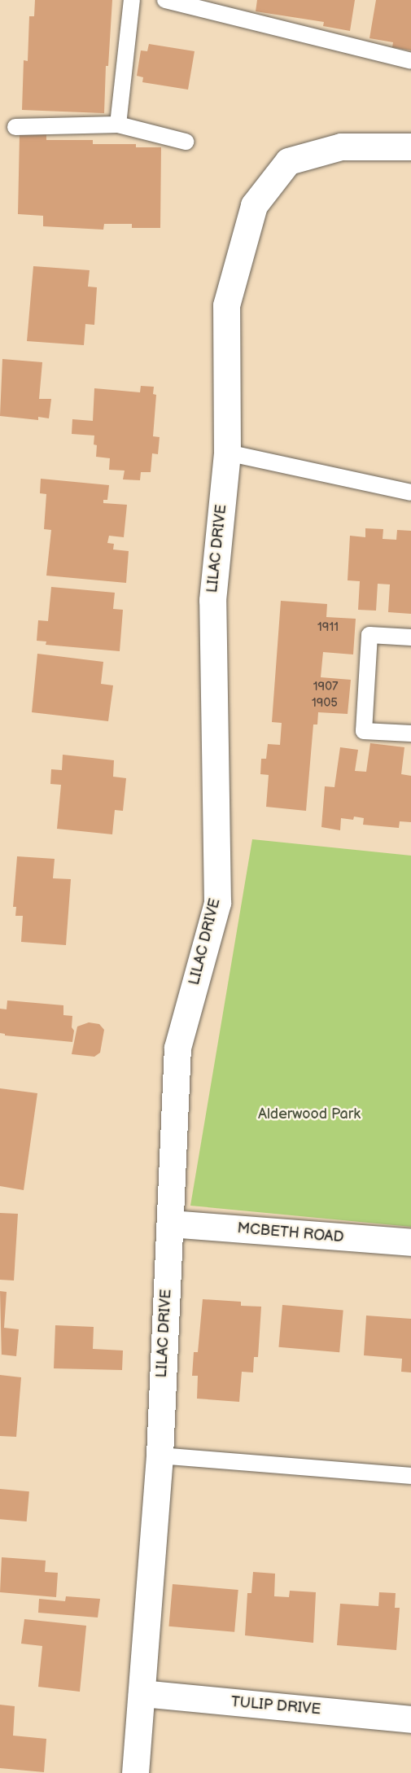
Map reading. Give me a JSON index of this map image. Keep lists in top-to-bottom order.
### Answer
{
  "streets": {
    "street": ["LILAC DRIVE", "MCBETH ROAD", "TULIP DRIVE"]
  },
  "crossings": [
    ["LILAC DRIVE", "MCBETH ROAD"],
    ["LILAC DRIVE", "TULIP DRIVE"]
  ],
  "parks": ["Alderwood Park"],
  "house_numbers": ["1911", "1907", "1905"]
}
